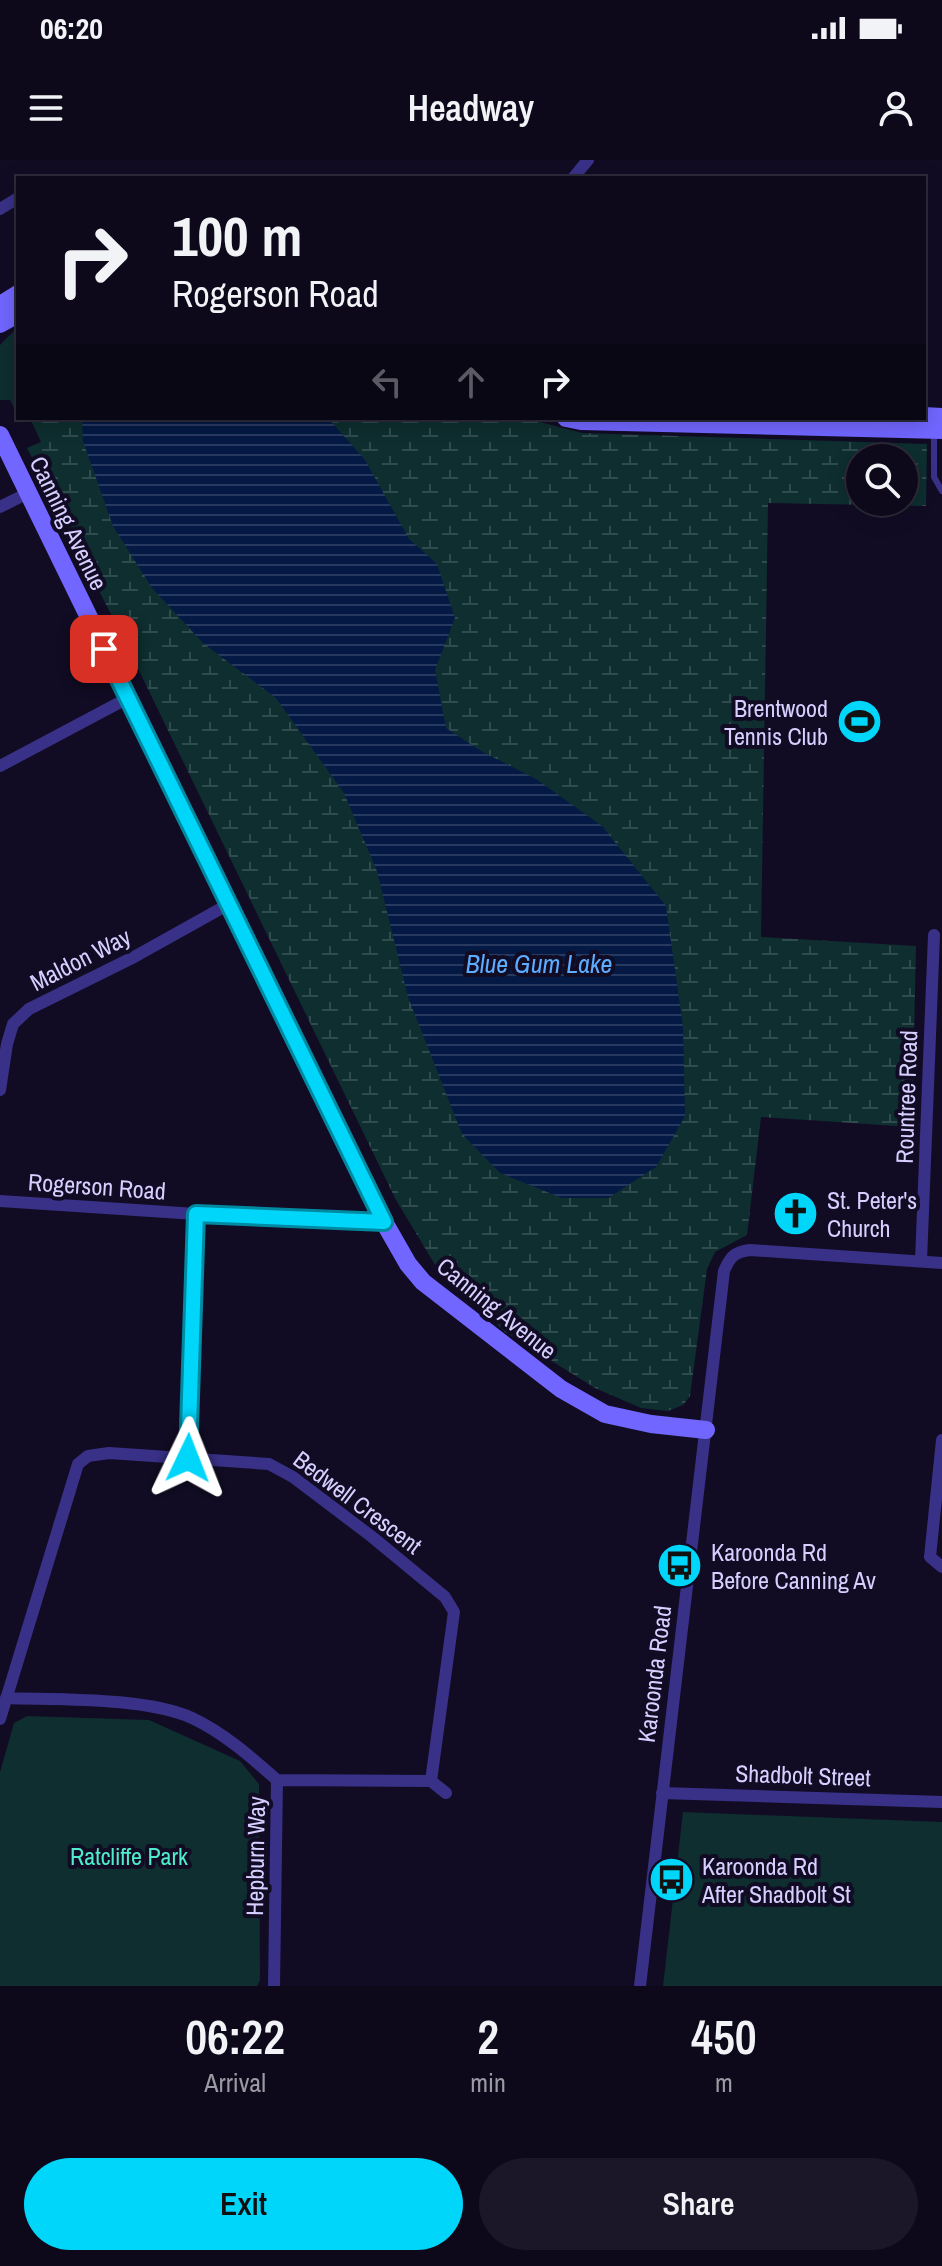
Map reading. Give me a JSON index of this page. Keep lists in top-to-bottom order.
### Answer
{
  "streets": {
    "street": [
      "Canning Avenue",
      "Maldon Way",
      "Rountree Road",
      "Rogerson Road",
      "Bedwell Crescent",
      "Karoonda Road",
      "Shadbolt Street",
      "Hepburn Way"
    ]
  },
  "crossings": [
    ["Canning Avenue", "Maldon Way"],
    ["Canning Avenue", "Rogerson Road"],
    ["Canning Avenue", "Karoonda Road"],
    ["Rountree Road", "Karoonda Road"],
    ["Bedwell Crescent", "Hepburn Way"],
    ["Karoonda Road", "Shadbolt Street"]
  ],
  "water": ["Blue Gum Lake"],
  "parks": ["Ratcliffe Park"],
  "places": {
    "sports": ["Brentwood Tennis Club"],
    "church": ["St. Peter's Church"],
    "bus stop": ["Karoonda Rd Before Canning Av", "Karoonda Rd After Shadbolt St"]
  },
  "page": {
    "status": "06:20",
    "header": "Headway",
    "turn": ["100 m", "Rogerson Road"],
    "eta": [
      "06:22",
      "Arrival",
      "2",
      "min",
      "450",
      "m"
    ],
    "buttons": ["Exit", "Share"]
  }
}
